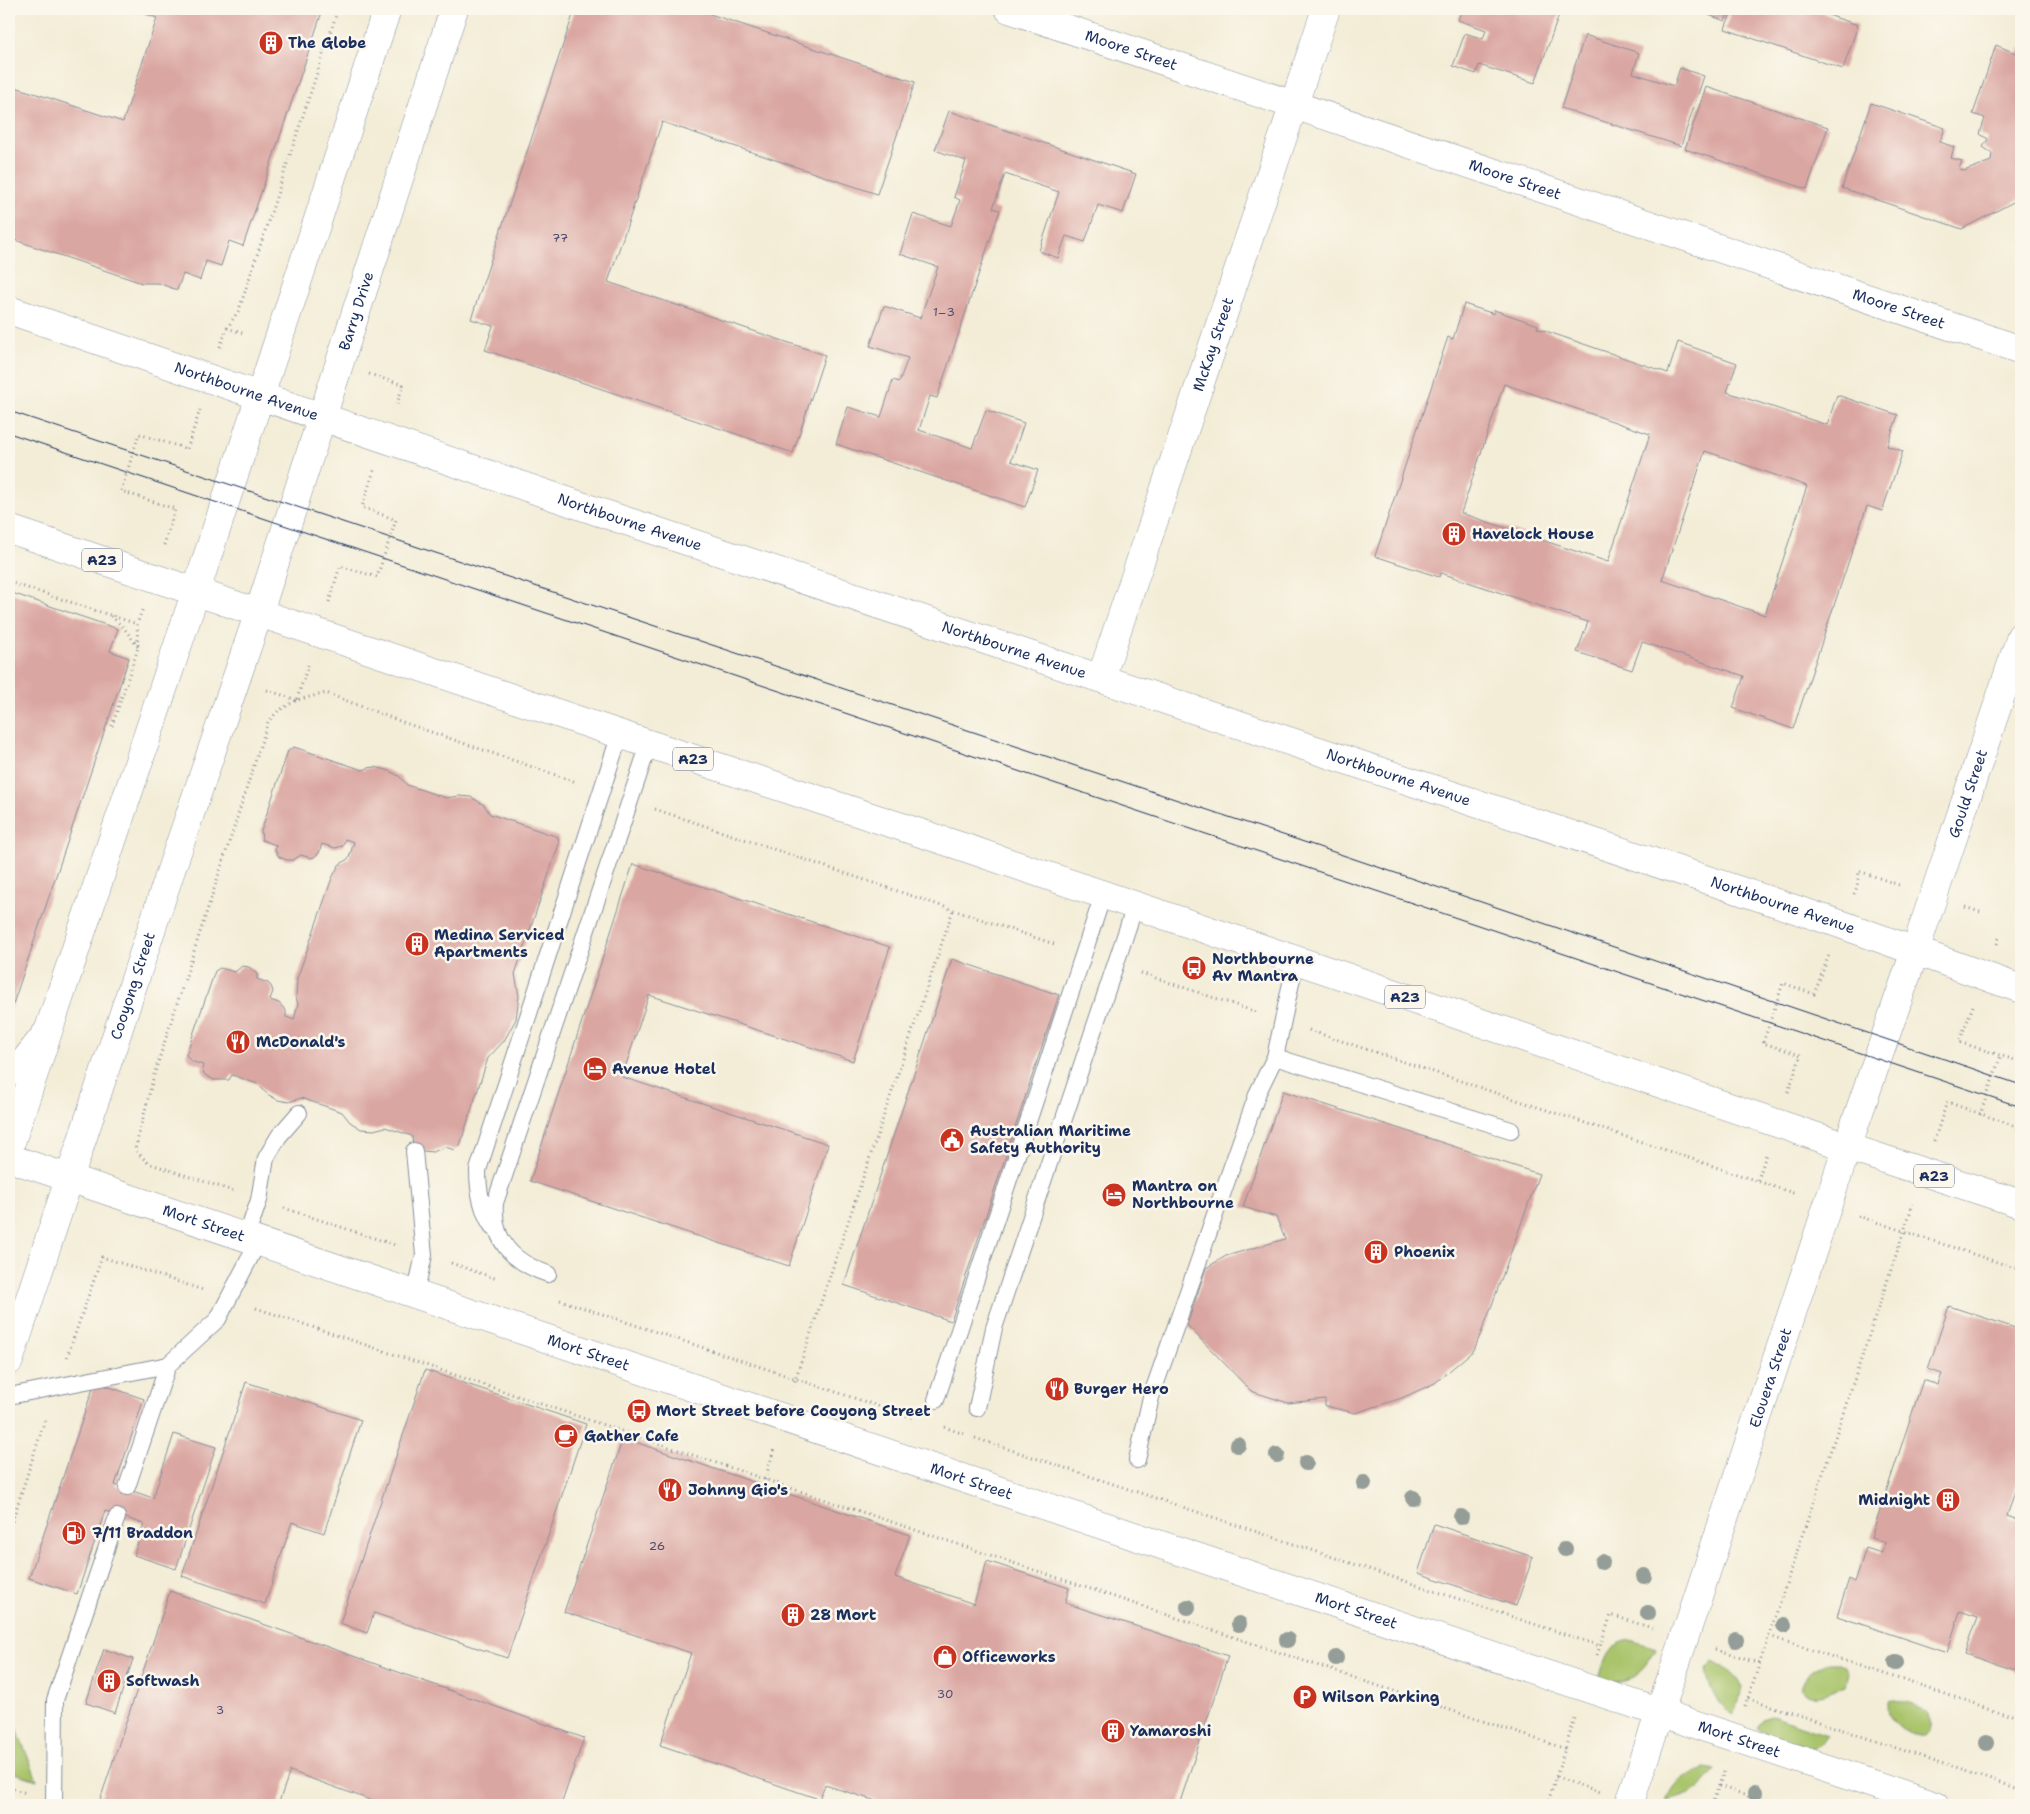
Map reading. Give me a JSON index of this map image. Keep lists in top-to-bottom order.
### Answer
{
  "streets": {
    "main road": [
      "Moore Street",
      "Barry Drive",
      "McKay Street",
      "Northbourne Avenue",
      "A23",
      "Gould Street",
      "Cooyong Street",
      "Mort Street",
      "Elouera Street"
    ]
  },
  "crossings": [
    ["Moore Street", "McKay Street"],
    ["Barry Drive", "Northbourne Avenue"],
    ["Barry Drive", "A23"],
    ["Barry Drive", "Cooyong Street"],
    ["McKay Street", "Northbourne Avenue"],
    ["Northbourne Avenue", "Gould Street"],
    ["Northbourne Avenue", "Elouera Street"],
    ["A23", "Cooyong Street"],
    ["A23", "Elouera Street"],
    ["Gould Street", "Elouera Street"],
    ["Cooyong Street", "Mort Street"],
    ["Mort Street", "Elouera Street"]
  ],
  "places": {
    "building": [
      "The Globe",
      "Havelock House",
      "Medina Serviced Apartments",
      "Phoenix",
      "Midnight",
      "28 Mort",
      "Softwash",
      "Yamaroshi"
    ],
    "bus stop": ["Northbourne Av Mantra", "Mort Street before Cooyong Street"],
    "restaurant": ["McDonald's", "Burger Hero", "Johnny Gio's"],
    "hotel": ["Avenue Hotel", "Mantra on Northbourne"],
    "public building": ["Australian Maritime Safety Authority"],
    "cafe": ["Gather Cafe"],
    "fuel station": ["7/11 Braddon"],
    "shop": ["Officeworks"],
    "parking": ["Wilson Parking"]
  },
  "house_numbers": [
    "77",
    "1–3",
    "26",
    "30",
    "3"
  ]
}
